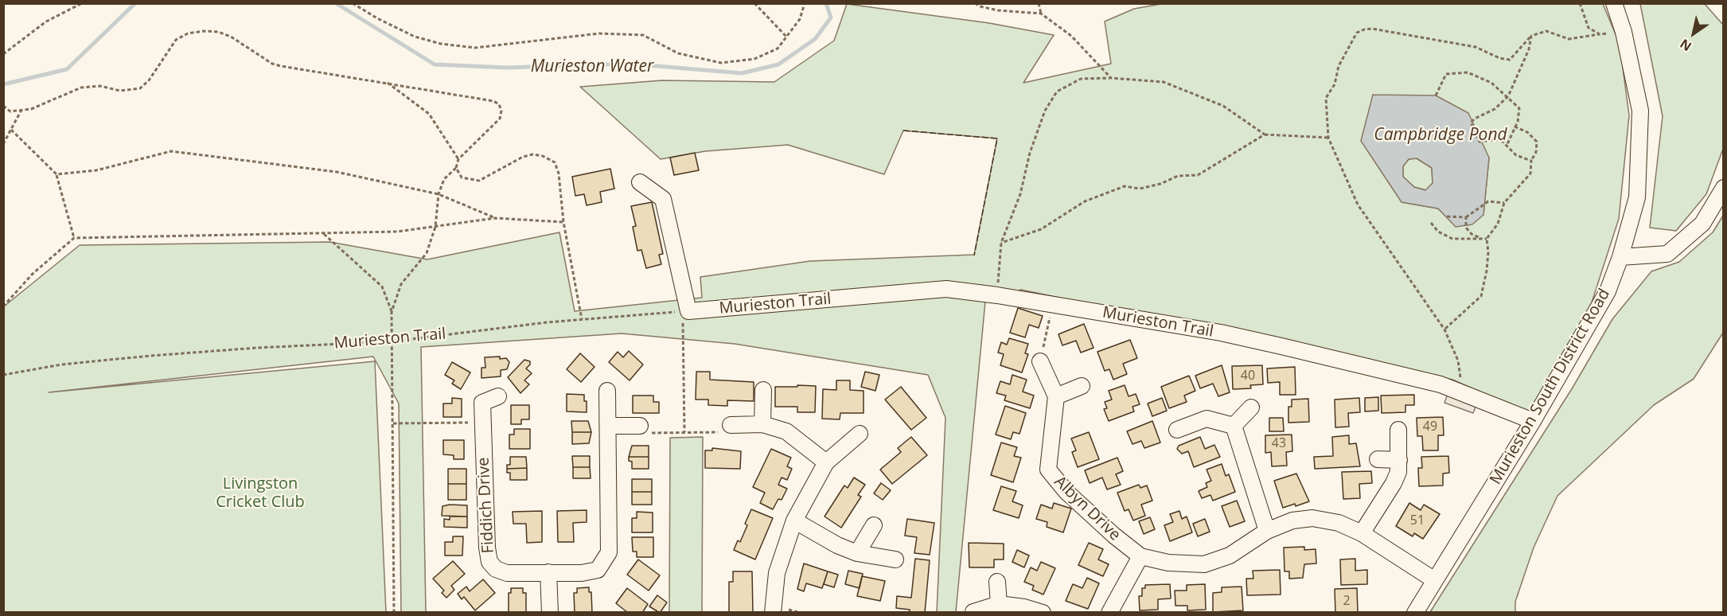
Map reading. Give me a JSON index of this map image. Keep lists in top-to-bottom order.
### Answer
{
  "streets": {
    "street": [
      "Murieston Trail",
      "Murieston South District Road",
      "Fiddich Drive",
      "Albyn Drive"
    ]
  },
  "crossings": [
    ["Murieston Trail", "Murieston South District Road"],
    ["Murieston South District Road", "Albyn Drive"]
  ],
  "water": ["Murieston Water", "Campbridge Pond"],
  "parks": ["Livingston Cricket Club"],
  "house_numbers": [
    "40",
    "49",
    "43",
    "51",
    "2"
  ],
  "north": "bottom left"
}
